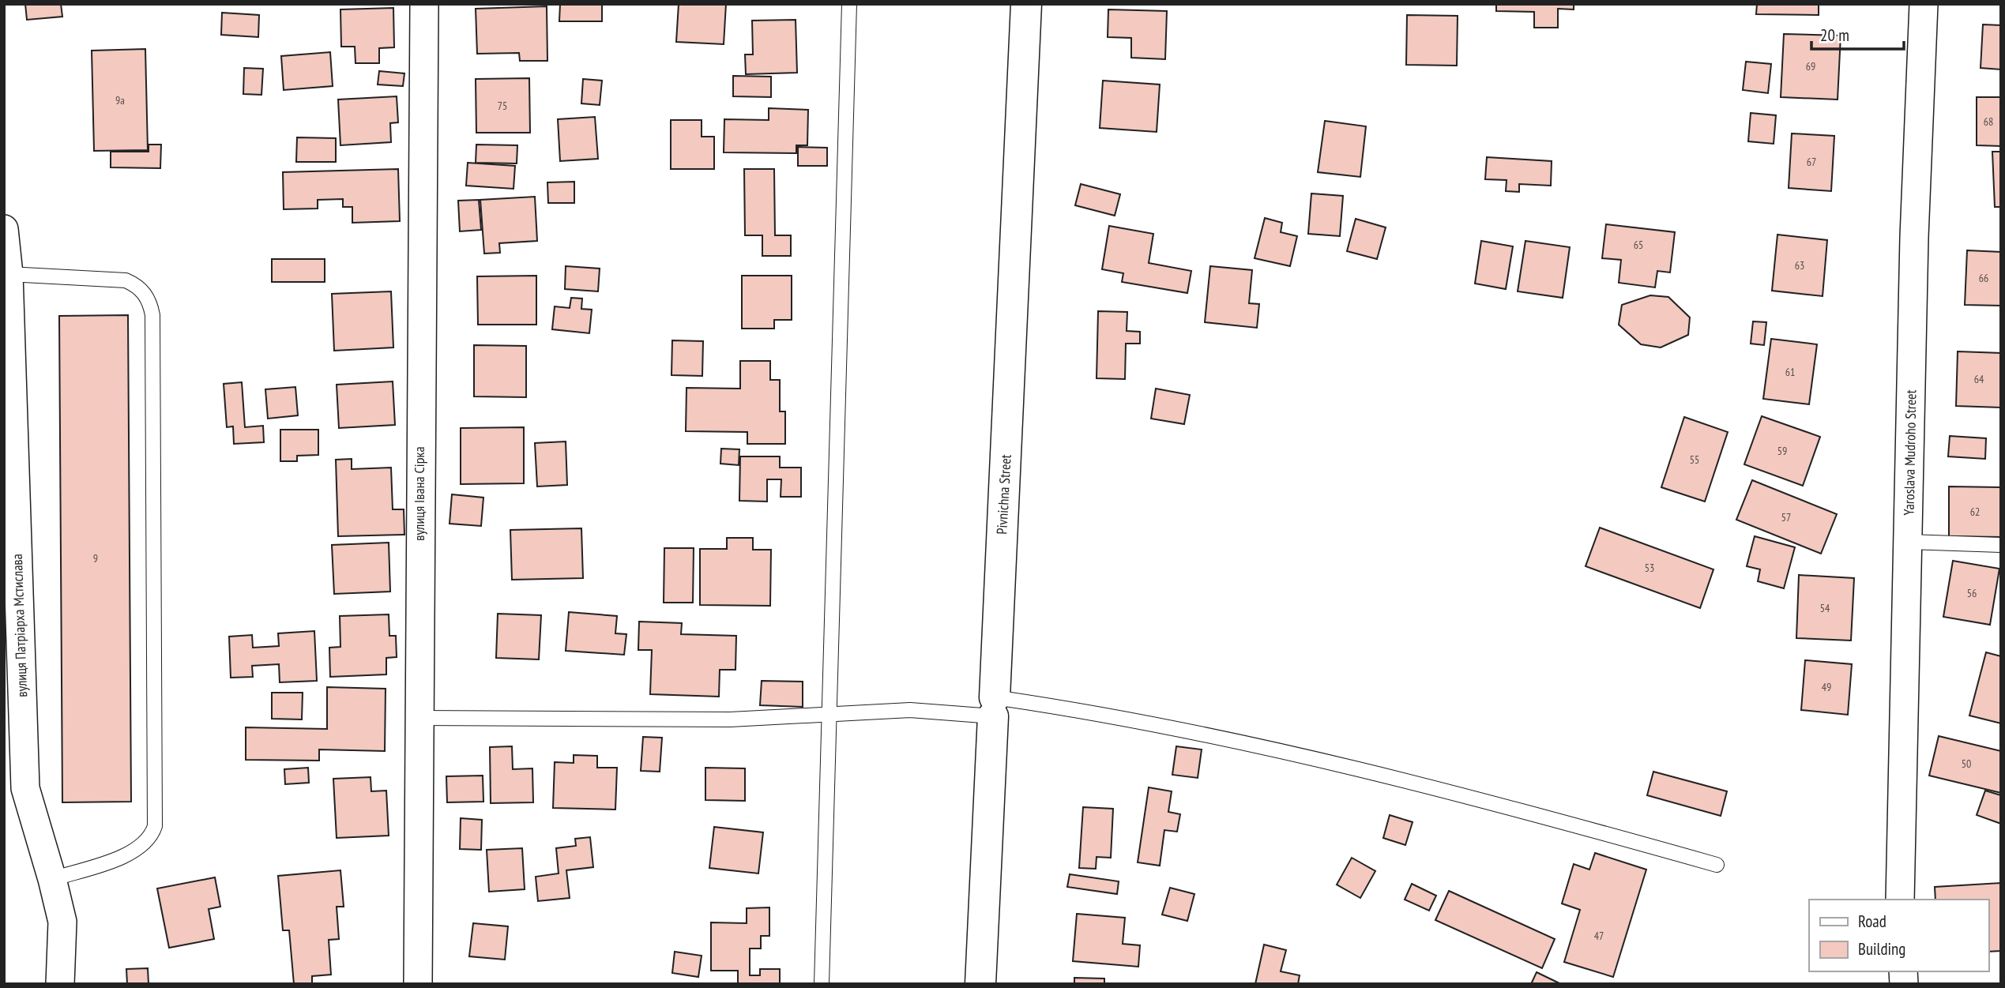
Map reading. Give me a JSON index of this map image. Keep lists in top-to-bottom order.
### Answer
{
  "streets": {
    "street": [
      "Yaroslava Mudroho Street",
      "вулиця Івана Сірка",
      "Pivnichna Street",
      "вулиця Патріарха Мстислава"
    ]
  },
  "house_numbers": [
    "69",
    "9а",
    "75",
    "68",
    "67",
    "65",
    "63",
    "66",
    "61",
    "64",
    "59",
    "55",
    "62",
    "57",
    "9",
    "53",
    "56",
    "54",
    "49",
    "50",
    "47"
  ],
  "legend": ["Road", "Building"],
  "scale_bar": "20 m"
}
